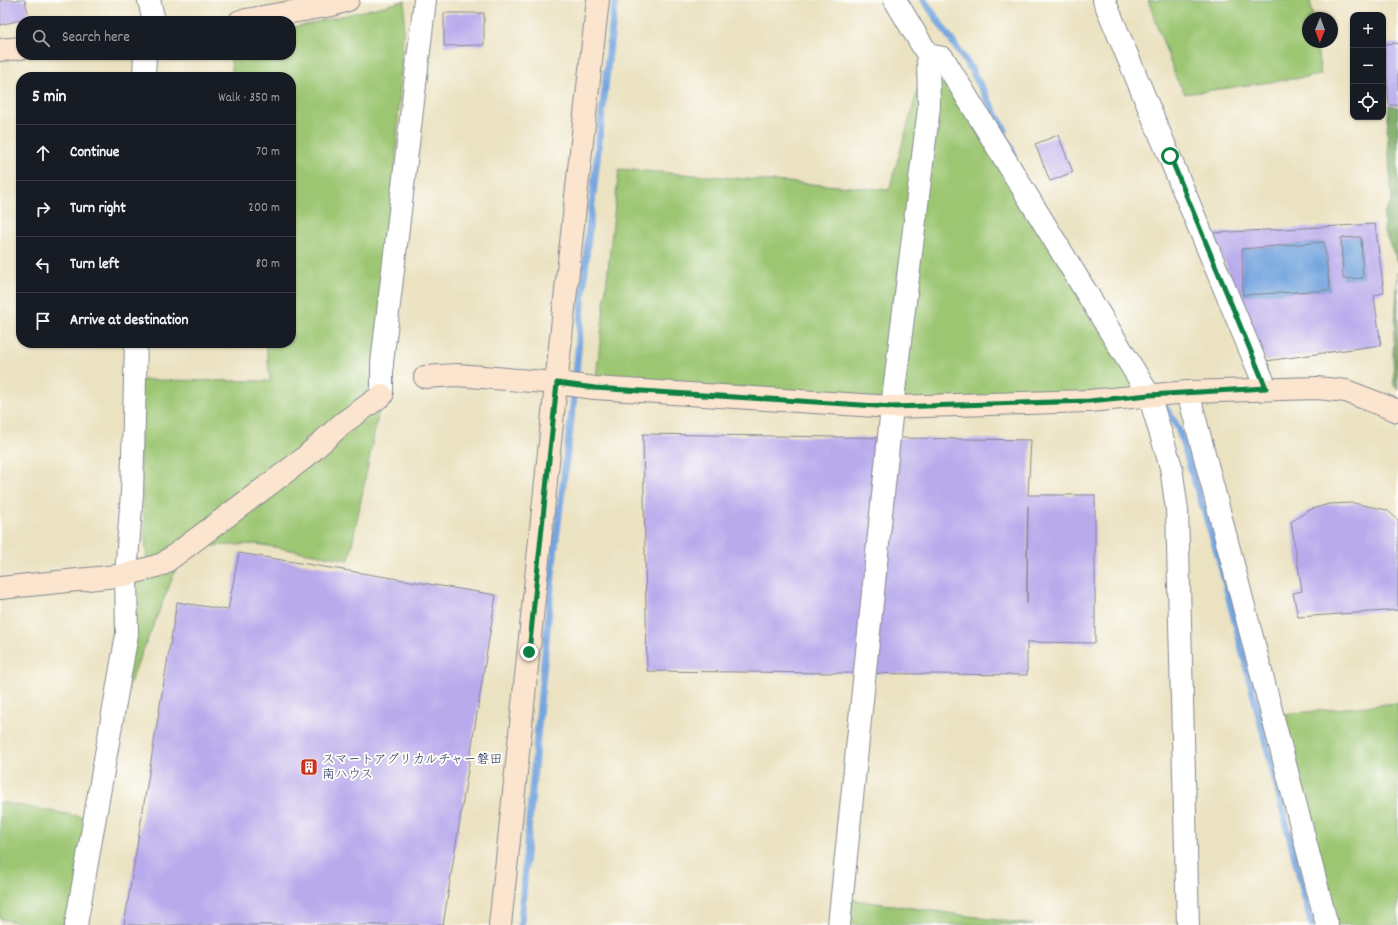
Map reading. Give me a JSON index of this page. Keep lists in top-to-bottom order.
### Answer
{
  "places": {
    "building": ["スマートアグリカルチャー磐田 南ハウス"]
  },
  "north": "bottom",
  "page": {
    "map_buttons": ["+", "−"],
    "search": "Search here",
    "heading": ["5 min", "Walk · 350 m"],
    "list": [
      ["Continue", "70 m"],
      ["Turn right", "200 m"],
      ["Turn left", "80 m"],
      "Arrive at destination"
    ]
  }
}
